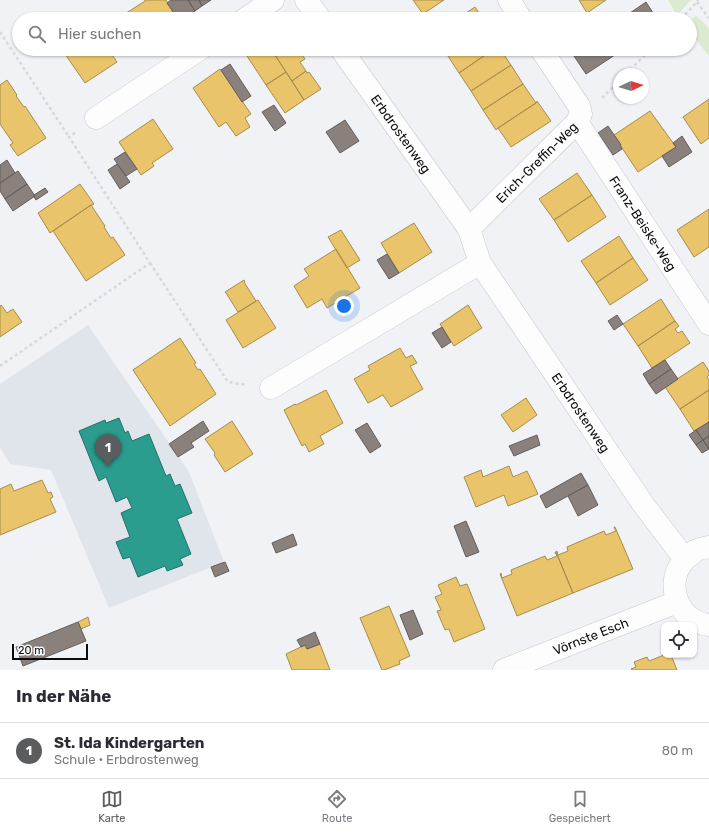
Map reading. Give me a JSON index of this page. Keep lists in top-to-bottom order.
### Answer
{
  "streets": {
    "street": [
      "Erbdrostenweg",
      "Erich-Greffin-Weg",
      "Franz-Beiske-Weg",
      "Vörnste Esch"
    ]
  },
  "crossings": [
    ["Erbdrostenweg", "Erich-Greffin-Weg"],
    ["Erich-Greffin-Weg", "Franz-Beiske-Weg"]
  ],
  "scale_bar": "20 m",
  "north": "right",
  "page": {
    "search": "Hier suchen",
    "pins": "1",
    "scale": "20 m",
    "heading": "In der Nähe",
    "list": [
      {
        "mark": "1",
        "name": "St. Ida Kindergarten",
        "note": "Schule · Erbdrostenweg",
        "value": "80 m"
      }
    ],
    "nav": ["Karte", "Route", "Gespeichert"]
  }
}
